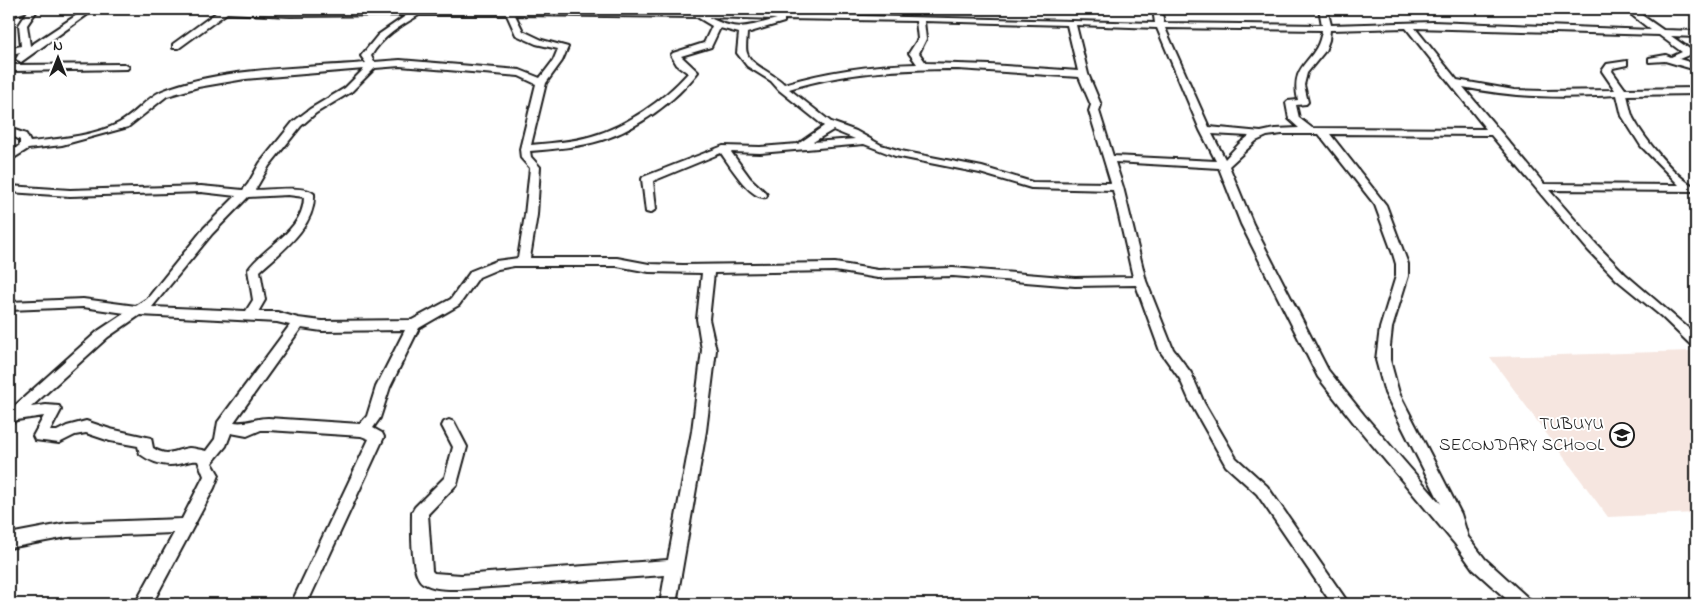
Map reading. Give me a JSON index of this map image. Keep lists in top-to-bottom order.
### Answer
{
  "places": {
    "school or university": ["TUBUYU SECONDARY SCHOOL"]
  },
  "north": "top"
}
